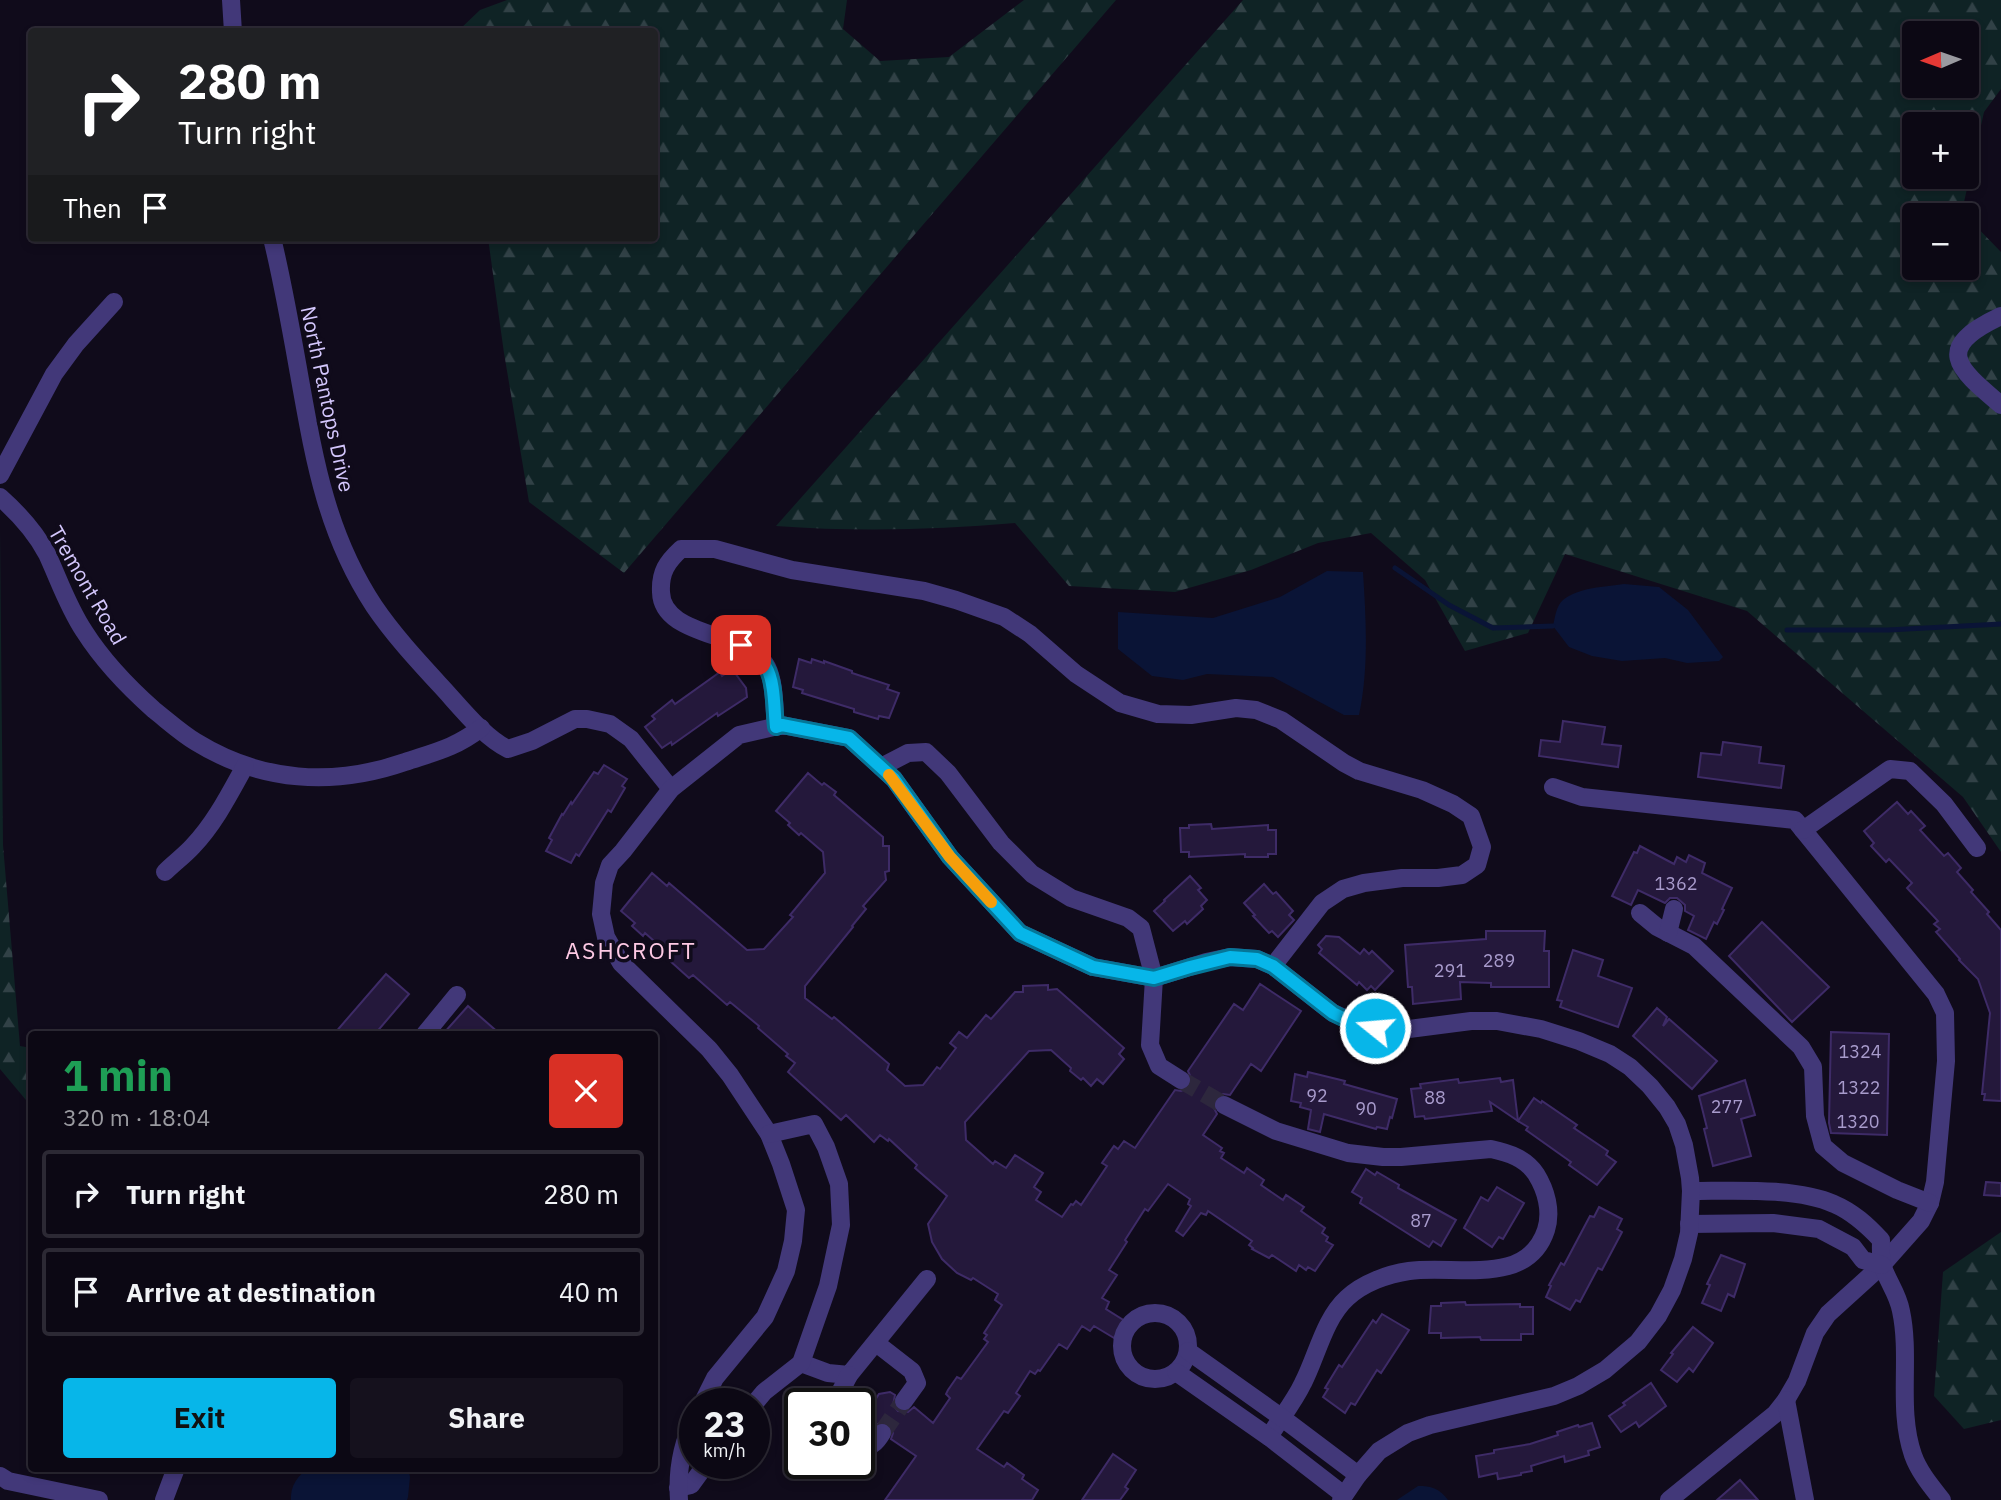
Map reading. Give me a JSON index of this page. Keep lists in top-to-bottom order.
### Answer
{
  "streets": {
    "street": ["North Pantops Drive", "Tremont Road"]
  },
  "crossings": [
    ["North Pantops Drive", "Tremont Road"]
  ],
  "districts": ["ASHCROFT"],
  "house_numbers": [
    "1362",
    "289",
    "291",
    "1324",
    "1322",
    "92",
    "88",
    "277",
    "90",
    "1320",
    "87"
  ],
  "north": "left",
  "page": {
    "map_buttons": ["+", "−"],
    "turn": ["280 m", "Turn right"],
    "then": "Then",
    "heading": ["1 min", "320 m · 18:04"],
    "list": [
      {
        "name": "Turn right",
        "value": "280 m"
      },
      {
        "name": "Arrive at destination",
        "value": "40 m"
      }
    ],
    "buttons": ["Exit", "Share"],
    "speed": "23 km/h",
    "limit": "30"
  }
}
